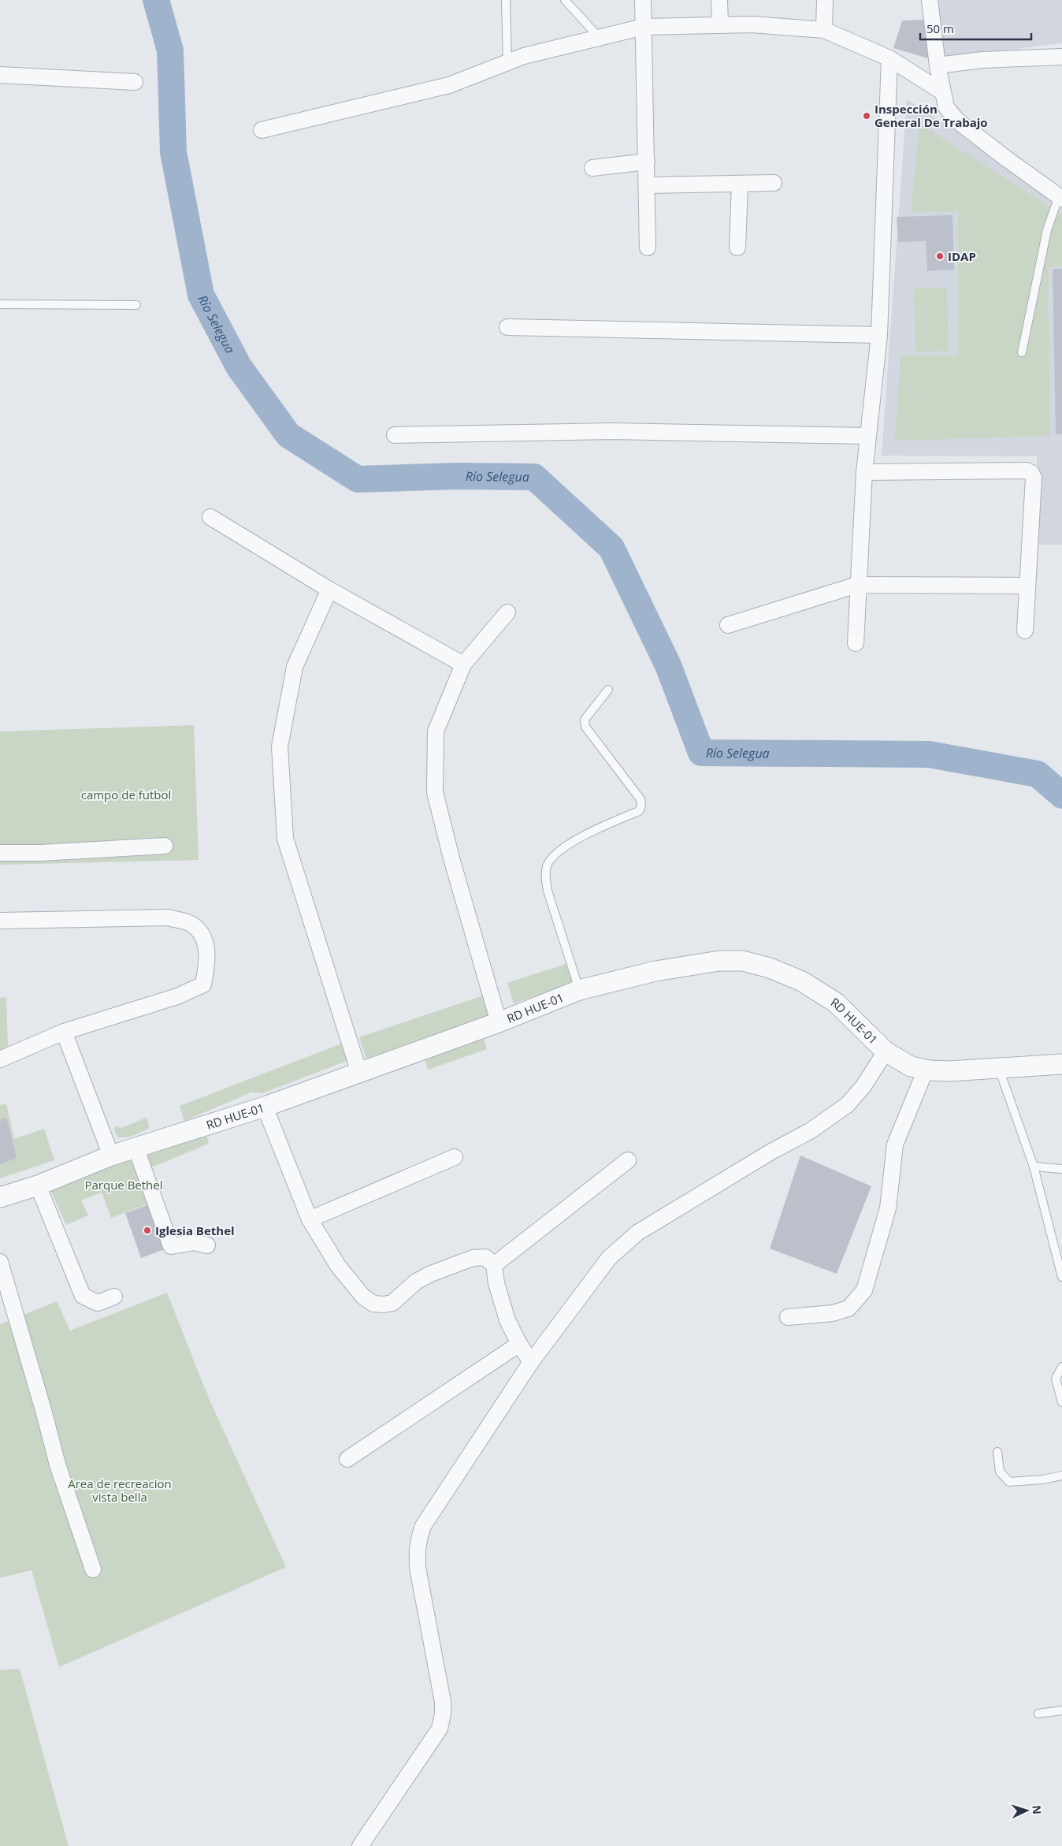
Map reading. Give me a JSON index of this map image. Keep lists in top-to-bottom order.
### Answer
{
  "streets": {
    "street": ["RD HUE-01"]
  },
  "water": ["Río Selegua"],
  "parks": ["campo de futbol", "Parque Bethel", "Area de recreacion vista bella"],
  "places": ["Inspección General De Trabajo", "IDAP", "Iglesia Bethel"],
  "scale_bar": "50 m",
  "north": "right"
}
